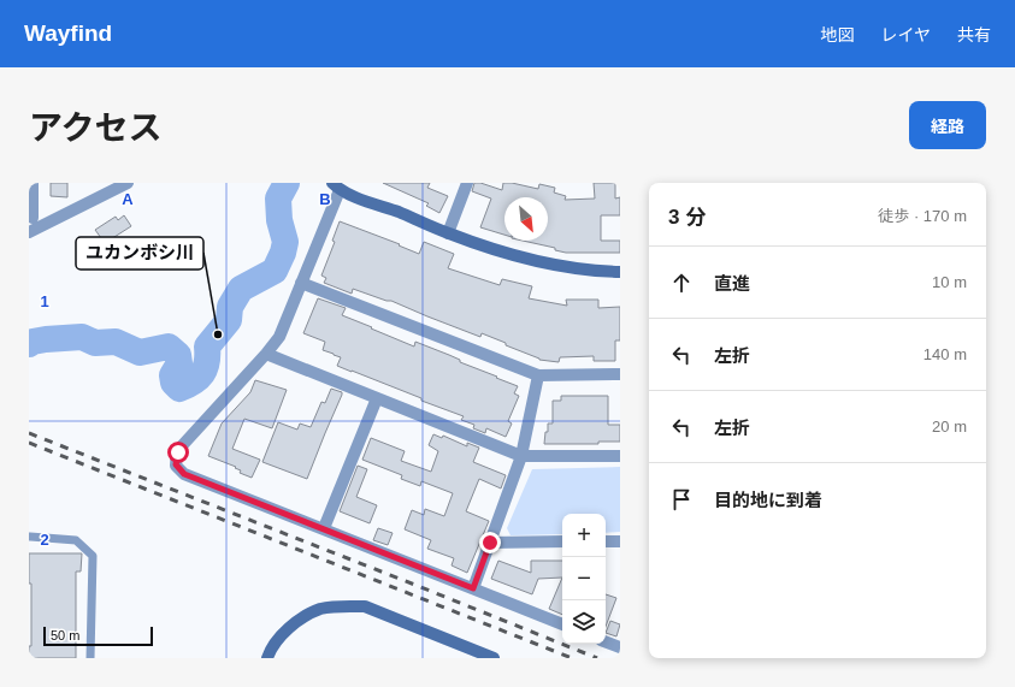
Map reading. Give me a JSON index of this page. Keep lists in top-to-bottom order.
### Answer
{
  "places": ["ユカンボシ川"],
  "scale_bar": "50 m",
  "north": "bottom right",
  "page": {
    "header": "Wayfind",
    "nav": ["地図", "レイヤ", "共有"],
    "title": "アクセス",
    "buttons": "経路",
    "heading": ["3 分", "徒歩 · 170 m"],
    "list": [
      ["直進", "10 m"],
      ["左折", "140 m"],
      ["左折", "20 m"],
      "目的地に到着"
    ],
    "map_buttons": ["+", "−"],
    "scale": "50 m"
  },
  "grid": {
    "columns": ["A", "B"],
    "rows": ["1", "2"]
  }
}
